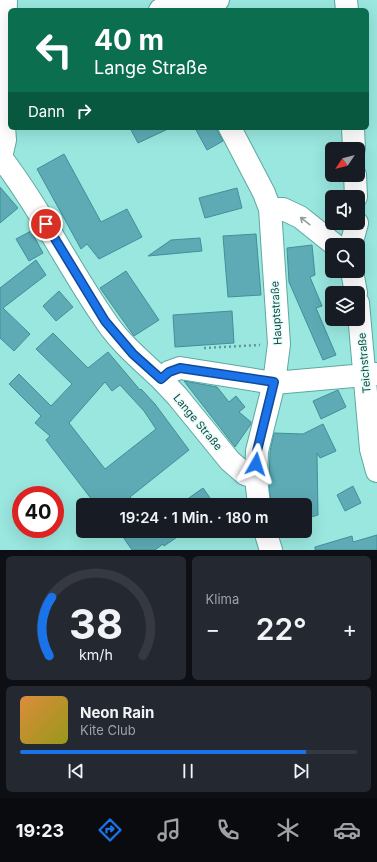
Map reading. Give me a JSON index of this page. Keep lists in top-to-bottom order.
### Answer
{
  "streets": {
    "street": ["Hauptstraße", "Teichstraße", "Lange Straße"]
  },
  "crossings": [
    ["Hauptstraße", "Lange Straße"]
  ],
  "north": "bottom left",
  "page": {
    "turn": ["40 m", "Lange Straße"],
    "then": "Dann",
    "limit": "40",
    "trip": "19:24 · 1 Min. · 180 m",
    "tile": "Klima",
    "heat": ["−", "22°", "+"],
    "song": ["Neon Rain", "Kite Club"],
    "tabs": "19:23",
    "gauge": ["38", "km/h"]
  }
}
